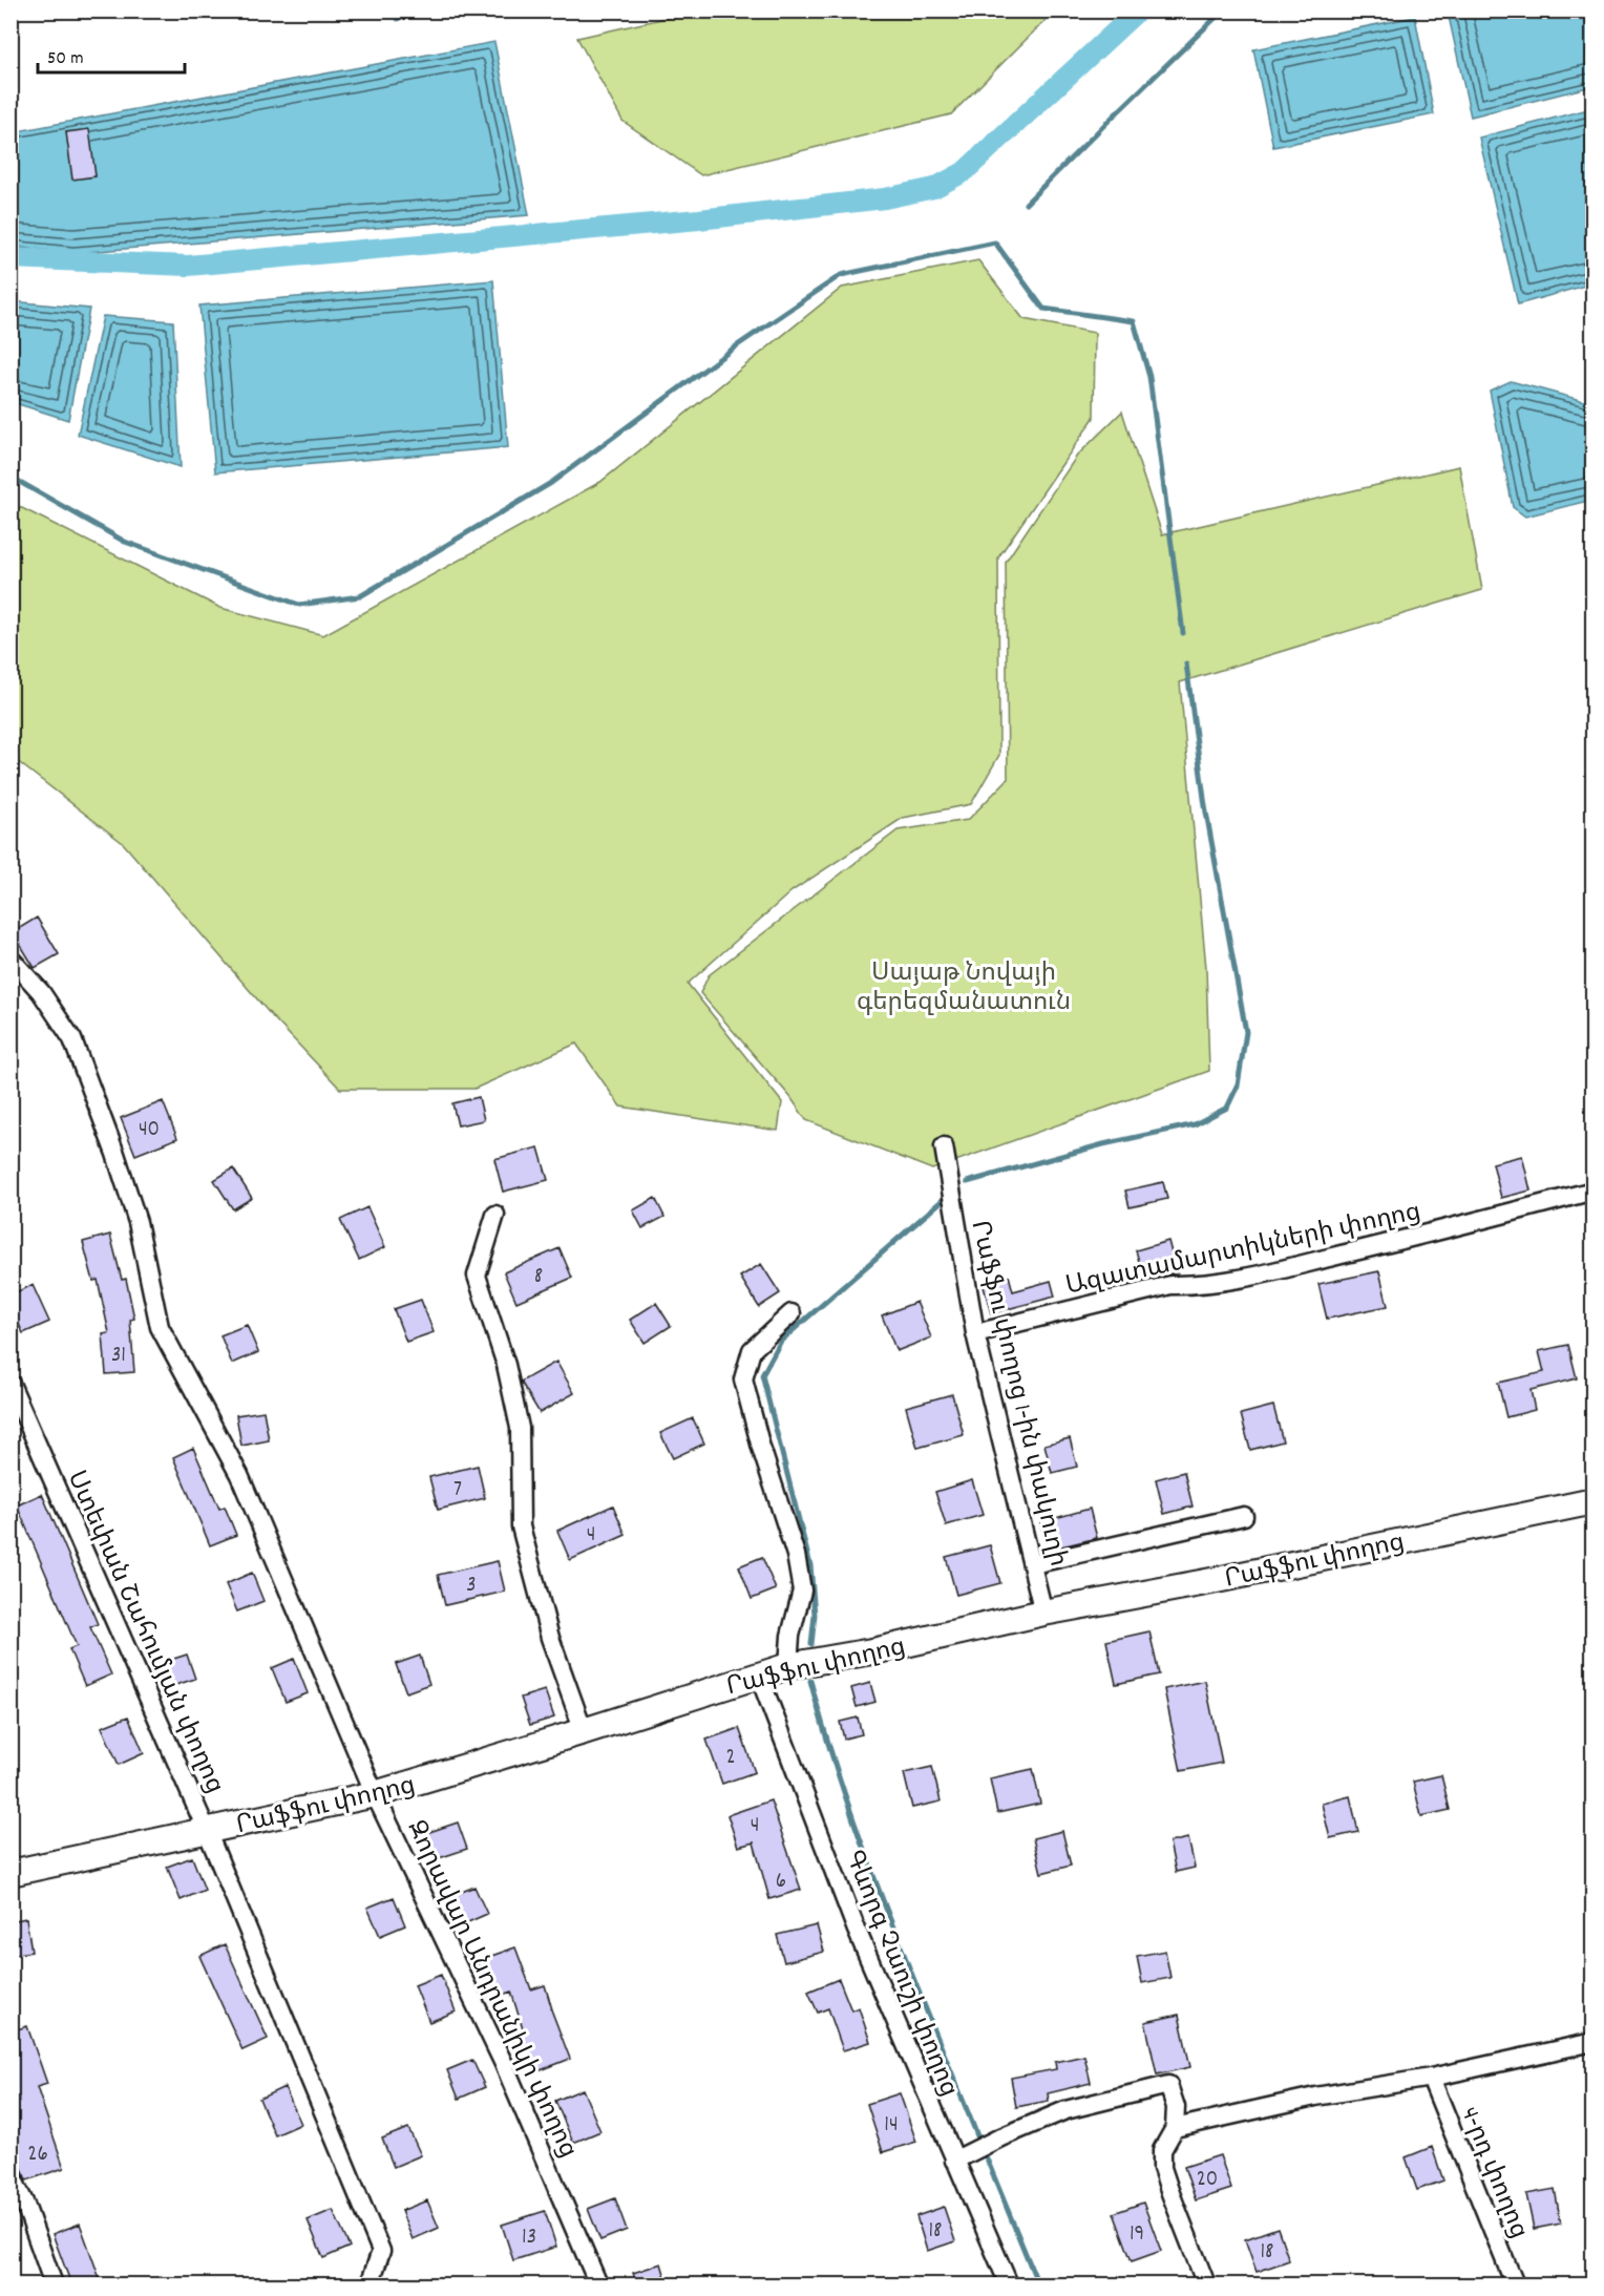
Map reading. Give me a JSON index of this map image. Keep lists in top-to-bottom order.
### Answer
{
  "streets": {
    "main road": ["Րաֆֆու փողոց"],
    "street": [
      "Ազատամարտիկների փողոց",
      "Րաֆֆու փողոց 1-ին փակուղի",
      "Ստեփան Շահումյան փողոց",
      "Գևորգ Չաուշի փողոց",
      "Զորավար Անդրանիկի փողոց",
      "4-րդ փողոց"
    ]
  },
  "crossings": [
    ["Ազատամարտիկների փողոց", "Րաֆֆու փողոց 1-ին փակուղի"],
    ["Րաֆֆու փողոց 1-ին փակուղի", "Րաֆֆու փողոց"],
    ["Րաֆֆու փողոց", "Ստեփան Շահումյան փողոց"],
    ["Րաֆֆու փողոց", "Գևորգ Չաուշի փողոց"],
    ["Րաֆֆու փողոց", "Զորավար Անդրանիկի փողոց"]
  ],
  "parks": ["Սայաթ Նովայի գերեզմանատուն"],
  "house_numbers": [
    "40",
    "8",
    "31",
    "7",
    "4",
    "3",
    "2",
    "4",
    "6",
    "14",
    "26",
    "20",
    "18",
    "19",
    "13",
    "18"
  ],
  "scale_bar": "50 m"
}
